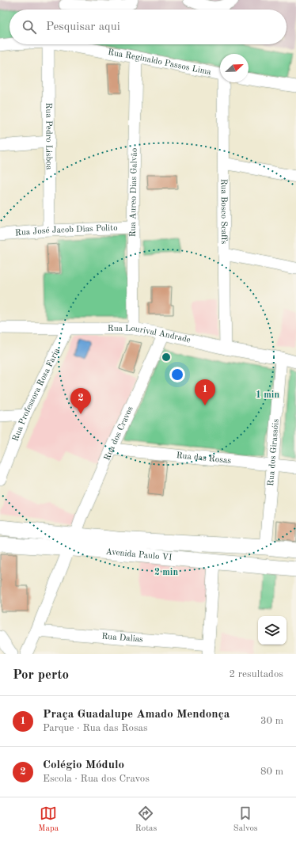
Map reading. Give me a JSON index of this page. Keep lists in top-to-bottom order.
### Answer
{
  "streets": {
    "main road": ["Avenida Paulo VI"],
    "street": [
      "Rua Reginaldo Passos Lima",
      "Rua Pedro Lisboa",
      "Rua Aureo Dias Galvão",
      "Rua Bosco Scaffs",
      "Rua José Jacob Dias Polito",
      "Rua Lourival Andrade",
      "Rua Professora Rosa Faria",
      "Rua dos Cravos",
      "Rua dos Girassóis",
      "Rua das Rosas",
      "Rua Dalias"
    ]
  },
  "crossings": [
    ["Rua Reginaldo Passos Lima", "Rua Aureo Dias Galvão"],
    ["Rua Pedro Lisboa", "Rua José Jacob Dias Polito"],
    ["Rua Aureo Dias Galvão", "Rua José Jacob Dias Polito"],
    ["Rua Aureo Dias Galvão", "Rua Lourival Andrade"],
    ["Rua Bosco Scaffs", "Rua Lourival Andrade"],
    ["Rua Lourival Andrade", "Rua Professora Rosa Faria"],
    ["Rua Lourival Andrade", "Rua dos Cravos"],
    ["Rua Lourival Andrade", "Rua dos Girassóis"],
    ["Rua dos Cravos", "Rua das Rosas"],
    ["Rua dos Cravos", "Avenida Paulo VI"],
    ["Rua dos Girassóis", "Rua das Rosas"],
    ["Rua dos Girassóis", "Avenida Paulo VI"]
  ],
  "north": "top right",
  "page": {
    "search": "Pesquisar aqui",
    "pins": ["1", "2"],
    "heading": ["Por perto", "2 resultados"],
    "list": [
      {
        "mark": "1",
        "name": "Praça Guadalupe Amado Mendonça",
        "note": "Parque · Rua das Rosas",
        "value": "30 m"
      },
      {
        "mark": "2",
        "name": "Colégio Módulo",
        "note": "Escola · Rua dos Cravos",
        "value": "80 m"
      }
    ],
    "nav": ["Mapa", "Rotas", "Salvos"]
  },
  "rings": ["1 min", "2 min"]
}
